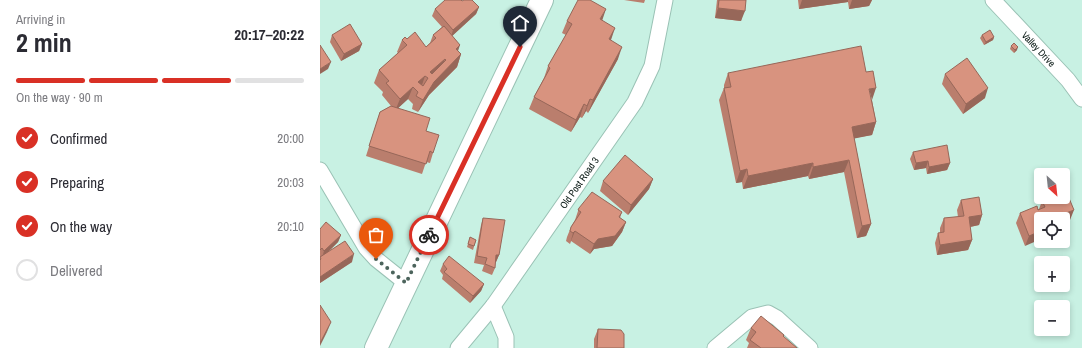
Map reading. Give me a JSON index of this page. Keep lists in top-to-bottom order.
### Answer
{
  "streets": {
    "street": ["Valley Drive", "Old Post Road 3"]
  },
  "north": "bottom right",
  "page": {
    "heading": ["2 min", "Arriving in", "20:17–20:22"],
    "bar": "On the way · 90 m",
    "list": [
      ["Confirmed", "20:00"],
      ["Preparing", "20:03"],
      ["On the way", "20:10"],
      "Delivered"
    ],
    "map_buttons": ["+", "−"]
  }
}
